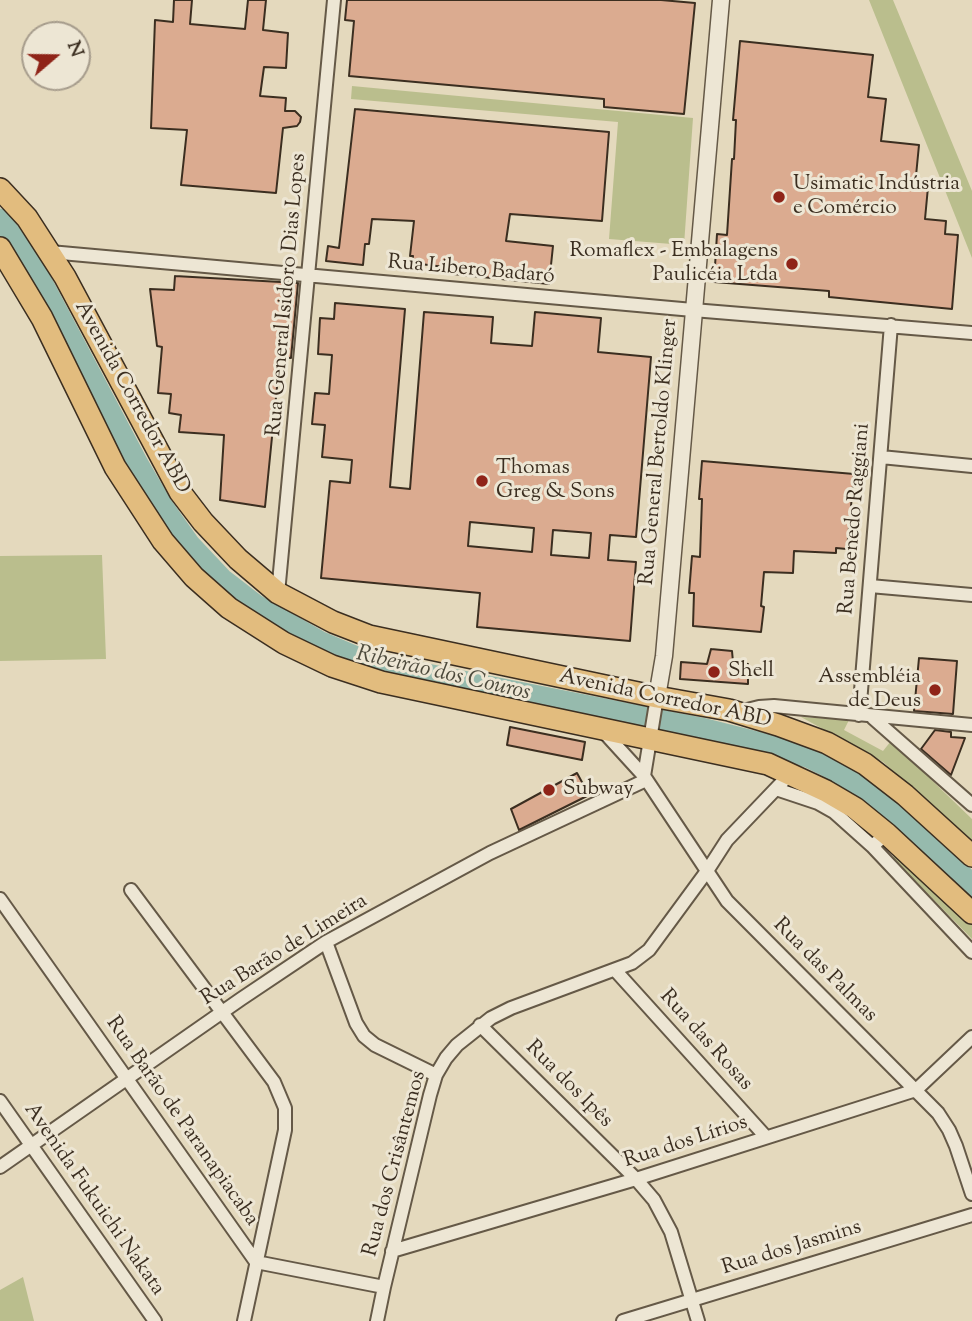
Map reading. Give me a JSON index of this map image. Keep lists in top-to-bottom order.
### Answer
{
  "streets": {
    "highway": ["Avenida Corredor ABD"],
    "street": [
      "Rua Libero Badaró",
      "Rua General Isidoro Dias Lopes",
      "Rua General Bertoldo Klinger",
      "Rua Benedo Raggiani",
      "Rua Barão de Limeira",
      "Rua das Palmas",
      "Rua das Rosas",
      "Rua dos Ipês",
      "Rua Barão de Paranapiacaba",
      "Rua dos Lírios",
      "Rua dos Crisântemos",
      "Avenida Fukuichi Nakata",
      "Rua dos Jasmins"
    ]
  },
  "crossings": [
    ["Rua Libero Badaró", "Rua General Isidoro Dias Lopes"],
    ["Rua Libero Badaró", "Avenida Corredor ABD"],
    ["Rua Libero Badaró", "Rua General Bertoldo Klinger"],
    ["Rua Libero Badaró", "Rua Benedo Raggiani"],
    ["Rua General Isidoro Dias Lopes", "Avenida Corredor ABD"],
    ["Avenida Corredor ABD", "Rua General Bertoldo Klinger"],
    ["Avenida Corredor ABD", "Rua das Palmas"],
    ["Avenida Corredor ABD", "Rua dos Crisântemos"],
    ["Rua Barão de Limeira", "Rua das Palmas"],
    ["Rua Barão de Limeira", "Rua Barão de Paranapiacaba"],
    ["Rua Barão de Limeira", "Avenida Fukuichi Nakata"],
    ["Rua das Palmas", "Rua dos Lírios"],
    ["Rua das Palmas", "Rua dos Crisântemos"],
    ["Rua das Rosas", "Rua dos Lírios"],
    ["Rua das Rosas", "Rua dos Crisântemos"],
    ["Rua dos Ipês", "Rua dos Lírios"],
    ["Rua dos Ipês", "Rua dos Crisântemos"],
    ["Rua dos Ipês", "Rua dos Jasmins"],
    ["Rua dos Lírios", "Rua dos Crisântemos"]
  ],
  "water": ["Ribeirão dos Couros"],
  "places": [
    "Usimatic Indústria e Comércio",
    "Romaflex - Embalagens Paulicéia Ltda",
    "Thomas Greg & Sons",
    "Shell",
    "Assembléia de Deus",
    "Subway"
  ],
  "north": "right"
}
